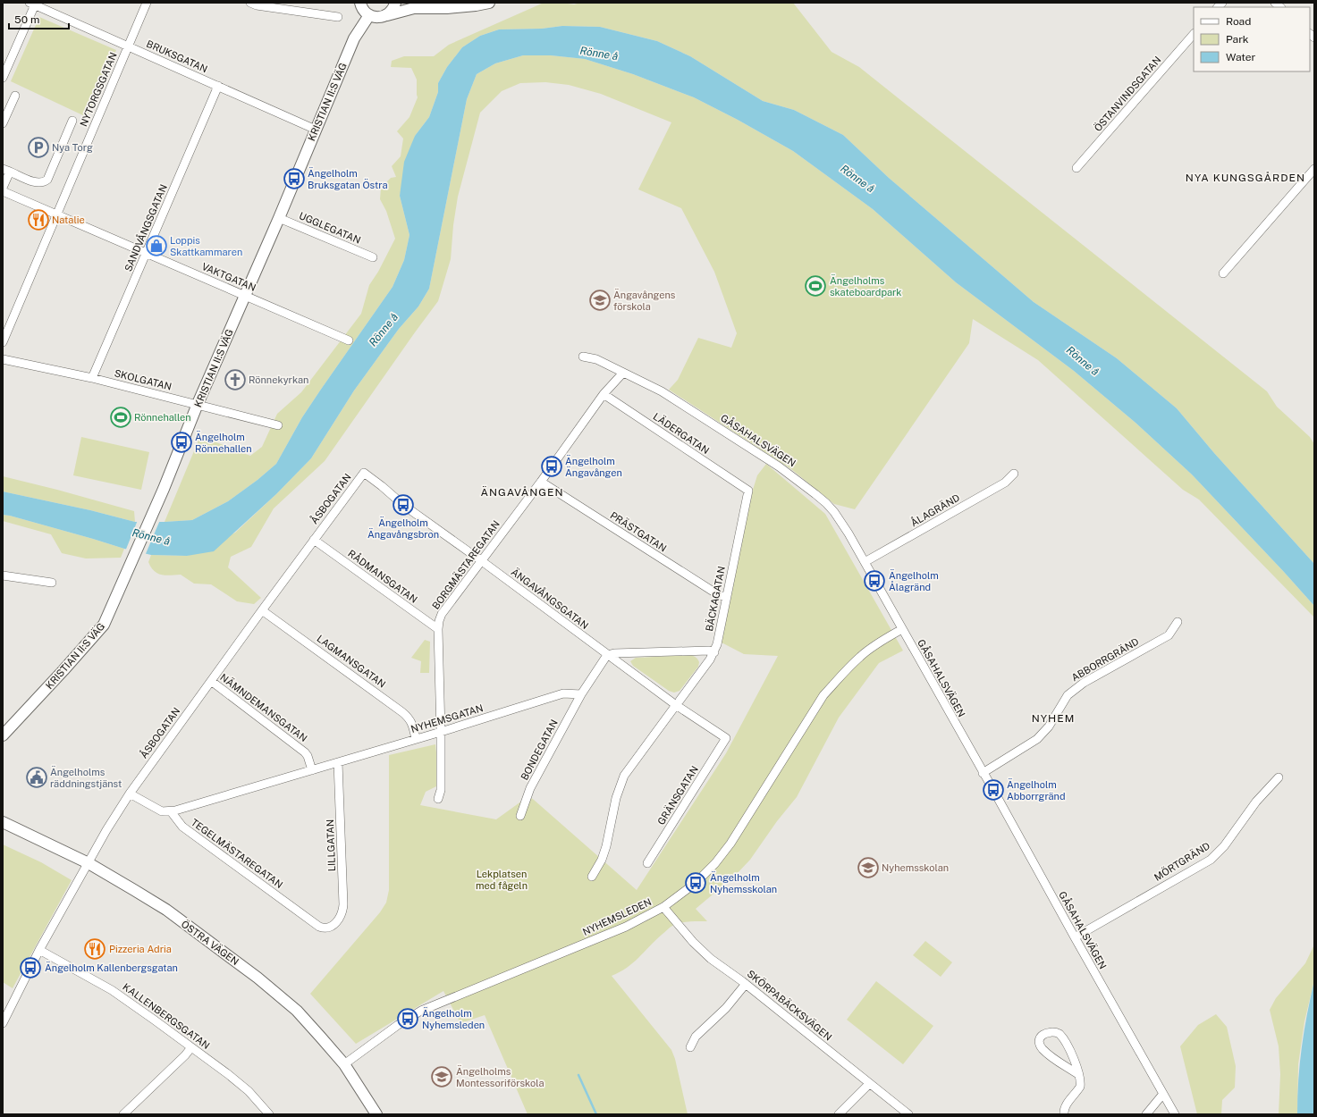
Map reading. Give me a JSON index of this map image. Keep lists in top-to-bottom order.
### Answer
{
  "streets": {
    "main road": ["KRISTIAN II:S VÄG", "ÖSTRA VÄGEN"],
    "street": [
      "BRUKSGATAN",
      "NYTORGSGATAN",
      "ÖSTANVINDSGATAN",
      "SANDVÅNGSGATAN",
      "UGGLEGATAN",
      "VAKTGATAN",
      "SKOLGATAN",
      "LÄDERGATAN",
      "GÅSAHALSVÄGEN",
      "ÅSBOGATAN",
      "ÅLAGRÄND",
      "PRÄSTGATAN",
      "BORGMÄSTAREGATAN",
      "RÅDMANSGATAN",
      "ÄNGAVÅNGSGATAN",
      "BÄCKAGATAN",
      "ABBORRGRÄND",
      "LAGMANSGATAN",
      "NÄMNDEMANSGATAN",
      "NYHEMSGATAN",
      "BONDEGATAN",
      "GRÄNSGATAN",
      "LILLGATAN",
      "TEGELMÄSTAREGATAN",
      "MÖRTGRÄND",
      "NYHEMSLEDEN",
      "SKÖRPABÄCKSVÄGEN",
      "KALLENBERGSGATAN"
    ]
  },
  "crossings": [
    ["BRUKSGATAN", "NYTORGSGATAN"],
    ["BRUKSGATAN", "KRISTIAN II:S VÄG"],
    ["BRUKSGATAN", "SANDVÅNGSGATAN"],
    ["NYTORGSGATAN", "VAKTGATAN"],
    ["KRISTIAN II:S VÄG", "UGGLEGATAN"],
    ["KRISTIAN II:S VÄG", "VAKTGATAN"],
    ["KRISTIAN II:S VÄG", "SKOLGATAN"],
    ["SANDVÅNGSGATAN", "VAKTGATAN"],
    ["SANDVÅNGSGATAN", "SKOLGATAN"],
    ["LÄDERGATAN", "BORGMÄSTAREGATAN"],
    ["LÄDERGATAN", "BÄCKAGATAN"],
    ["GÅSAHALSVÄGEN", "ÅLAGRÄND"],
    ["GÅSAHALSVÄGEN", "BORGMÄSTAREGATAN"],
    ["GÅSAHALSVÄGEN", "ABBORRGRÄND"],
    ["GÅSAHALSVÄGEN", "MÖRTGRÄND"],
    ["GÅSAHALSVÄGEN", "NYHEMSLEDEN"],
    ["ÅSBOGATAN", "RÅDMANSGATAN"],
    ["ÅSBOGATAN", "ÄNGAVÅNGSGATAN"],
    ["ÅSBOGATAN", "LAGMANSGATAN"],
    ["ÅSBOGATAN", "NÄMNDEMANSGATAN"],
    ["ÅSBOGATAN", "ÖSTRA VÄGEN"],
    ["ÅSBOGATAN", "KALLENBERGSGATAN"],
    ["PRÄSTGATAN", "BORGMÄSTAREGATAN"],
    ["PRÄSTGATAN", "BÄCKAGATAN"],
    ["BORGMÄSTAREGATAN", "RÅDMANSGATAN"],
    ["BORGMÄSTAREGATAN", "ÄNGAVÅNGSGATAN"],
    ["BORGMÄSTAREGATAN", "NYHEMSGATAN"],
    ["ÄNGAVÅNGSGATAN", "BÄCKAGATAN"],
    ["ÄNGAVÅNGSGATAN", "GRÄNSGATAN"],
    ["LAGMANSGATAN", "NYHEMSGATAN"],
    ["NÄMNDEMANSGATAN", "NYHEMSGATAN"],
    ["NYHEMSGATAN", "BONDEGATAN"],
    ["NYHEMSGATAN", "LILLGATAN"],
    ["NYHEMSGATAN", "TEGELMÄSTAREGATAN"],
    ["LILLGATAN", "TEGELMÄSTAREGATAN"],
    ["NYHEMSLEDEN", "ÖSTRA VÄGEN"],
    ["NYHEMSLEDEN", "SKÖRPABÄCKSVÄGEN"]
  ],
  "districts": ["NYA KUNGSGÅRDEN", "ÄNGAVÅNGEN", "NYHEM"],
  "water": ["Rönne å"],
  "parks": ["Lekplatsen med fågeln"],
  "places": {
    "parking": ["Nya Torg"],
    "bus stop": [
      "Ängelholm Bruksgatan Östra",
      "Ängelholm Rönnehallen",
      "Ängelholm Ängavången",
      "Ängelholm Ängavångsbron",
      "Ängelholm Ålagränd",
      "Ängelholm Abborrgränd",
      "Ängelholm Nyhemsskolan",
      "Ängelholm Kallenbergsgatan",
      "Ängelholm Nyhemsleden"
    ],
    "restaurant": ["Natalie", "Pizzeria Adria"],
    "shop": ["Loppis Skattkammaren"],
    "sports": ["Ängelholms skateboardpark", "Rönnehallen"],
    "school or university": ["Ängavångens förskola", "Nyhemsskolan", "Ängelholms Montessoriförskola"],
    "church": ["Rönnekyrkan"],
    "public building": ["Ängelholms räddningstjänst"]
  },
  "legend": ["Road", "Park", "Water"],
  "scale_bar": "50 m"
}
